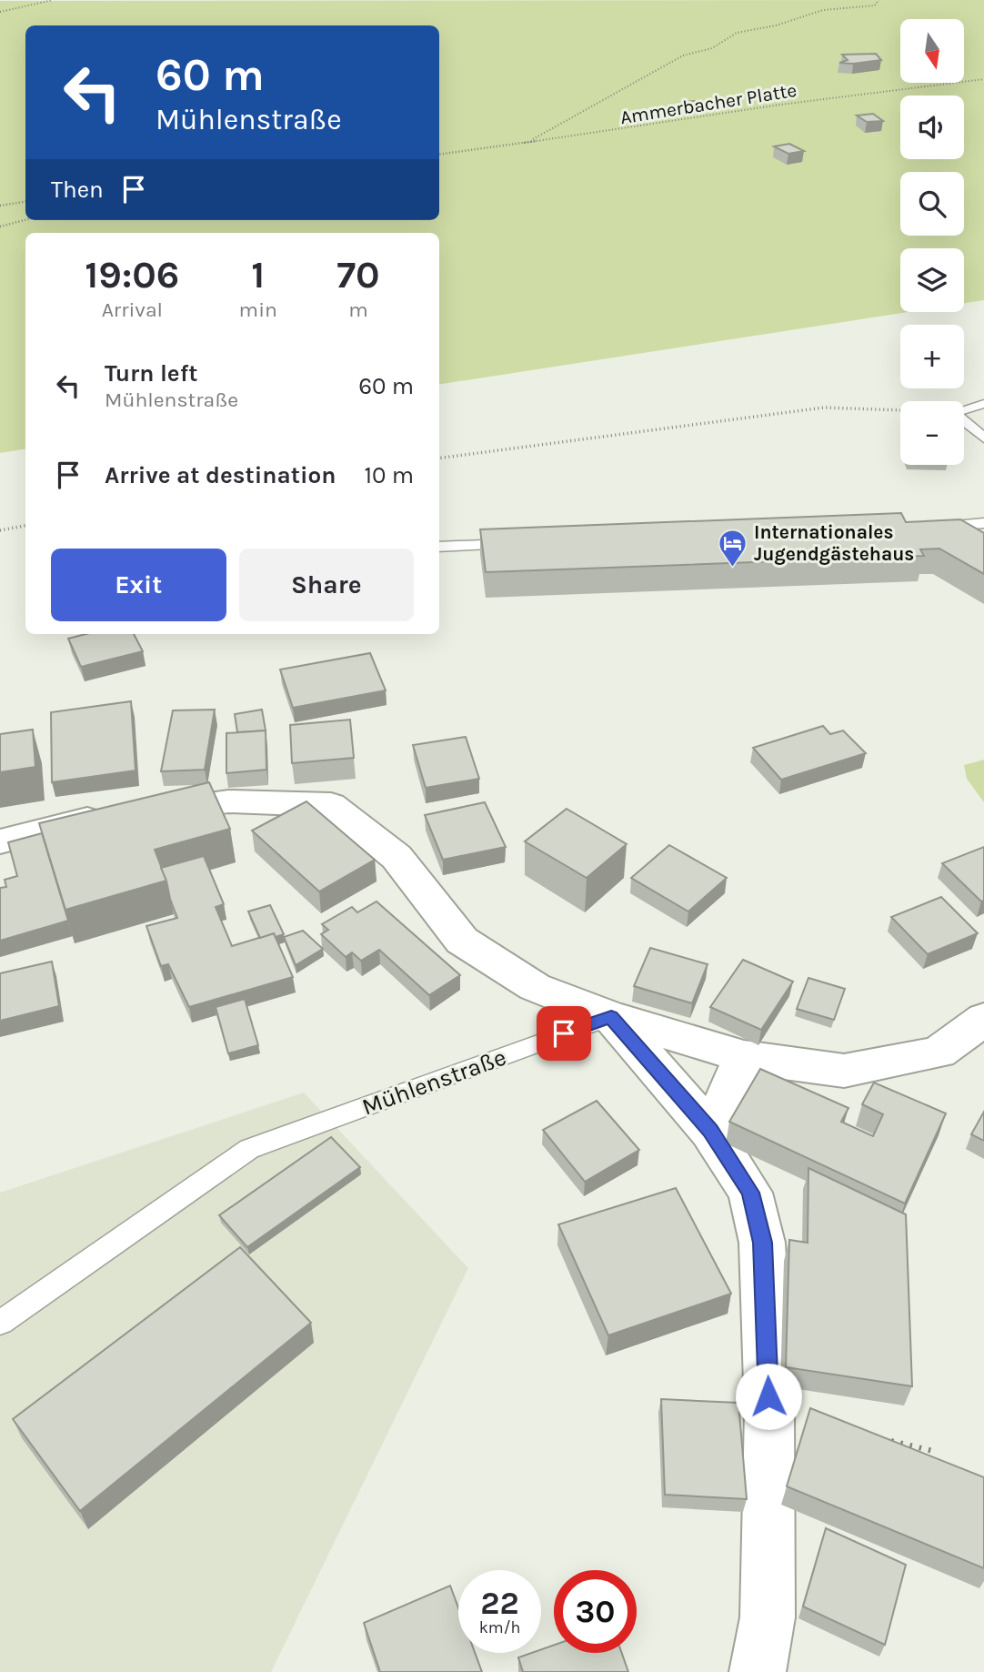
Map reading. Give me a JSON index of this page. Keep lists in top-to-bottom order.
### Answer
{
  "streets": {
    "lane": ["Mühlenstraße"],
    "path": ["Ammerbacher Platte"]
  },
  "places": {
    "hotel": ["Internationales Jugendgästehaus"]
  },
  "north": "bottom",
  "page": {
    "map_buttons": ["+", "−"],
    "turn": ["60 m", "Mühlenstraße"],
    "then": "Then",
    "eta": [
      "19:06",
      "Arrival",
      "1",
      "min",
      "70",
      "m"
    ],
    "list": [
      {
        "name": "Turn left",
        "note": "Mühlenstraße",
        "value": "60 m"
      },
      {
        "name": "Arrive at destination",
        "value": "10 m"
      }
    ],
    "buttons": ["Exit", "Share"],
    "speed": "22 km/h",
    "limit": "30"
  }
}
